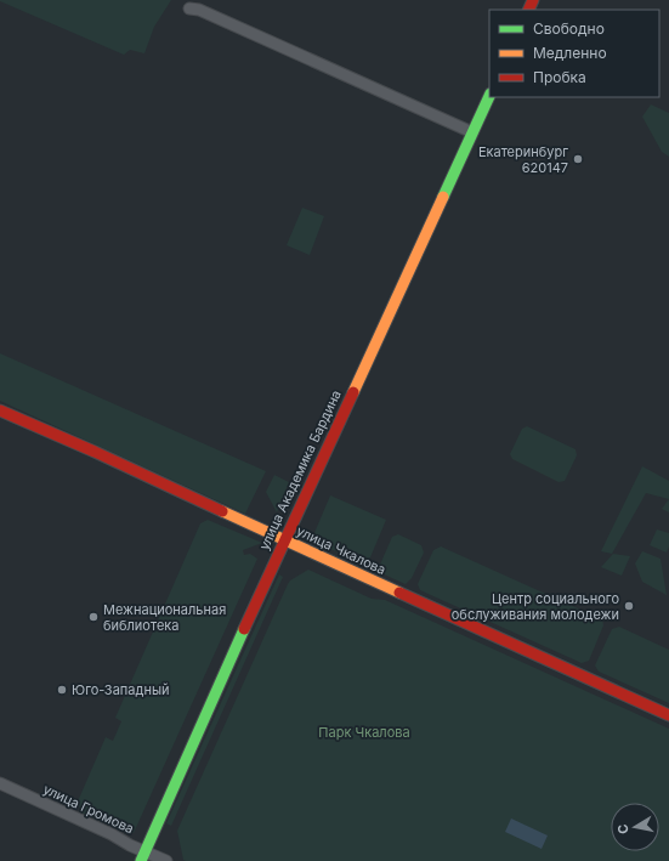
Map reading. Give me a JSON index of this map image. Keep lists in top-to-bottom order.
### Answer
{
  "streets": {
    "street": ["улица Академика Бардина", "улица Чкалова", "улица Громова"]
  },
  "crossings": [
    ["улица Академика Бардина", "улица Чкалова"],
    ["улица Академика Бардина", "улица Громова"]
  ],
  "parks": ["Парк Чкалова"],
  "places": [
    "Екатеринбург 620147",
    "Центр социального обслуживания молодежи",
    "Межнациональная библиотека",
    "Юго-Западный"
  ],
  "legend": ["Свободно", "Медленно", "Пробка"],
  "north": "left"
}
